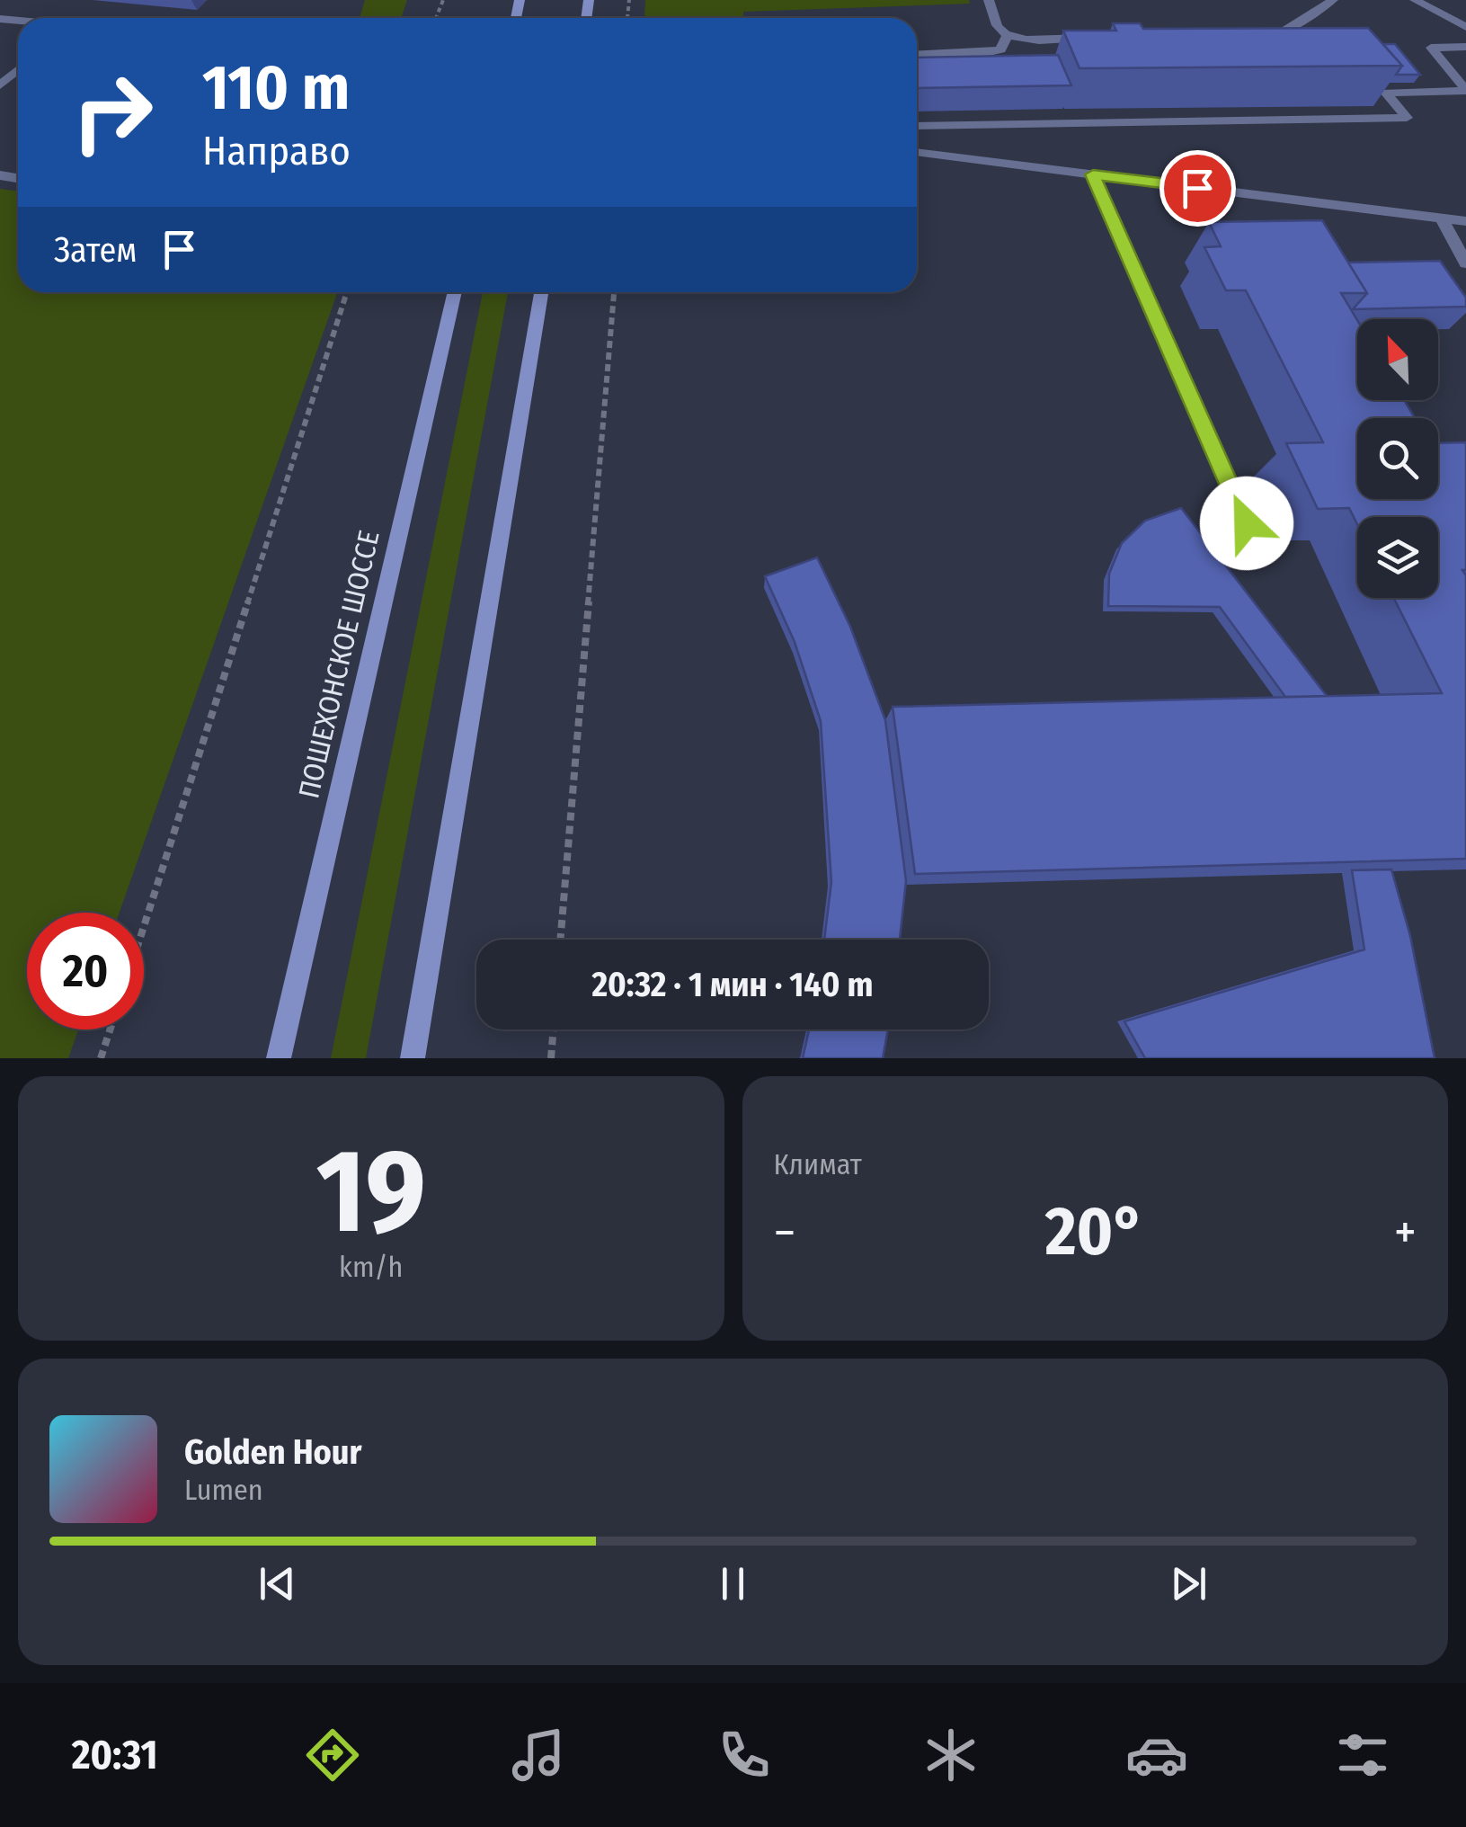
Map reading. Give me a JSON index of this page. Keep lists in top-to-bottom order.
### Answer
{
  "streets": {
    "main road": ["ПОШЕХОНСКОЕ ШОССЕ"]
  },
  "north": "top left",
  "page": {
    "turn": ["110 m", "Направо"],
    "then": "Затем",
    "limit": "20",
    "trip": "20:32 · 1 мин · 140 m",
    "tile": [
      ["19", "km/h"],
      "Климат"
    ],
    "heat": ["−", "20°", "+"],
    "song": ["Golden Hour", "Lumen"],
    "tabs": "20:31"
  }
}
